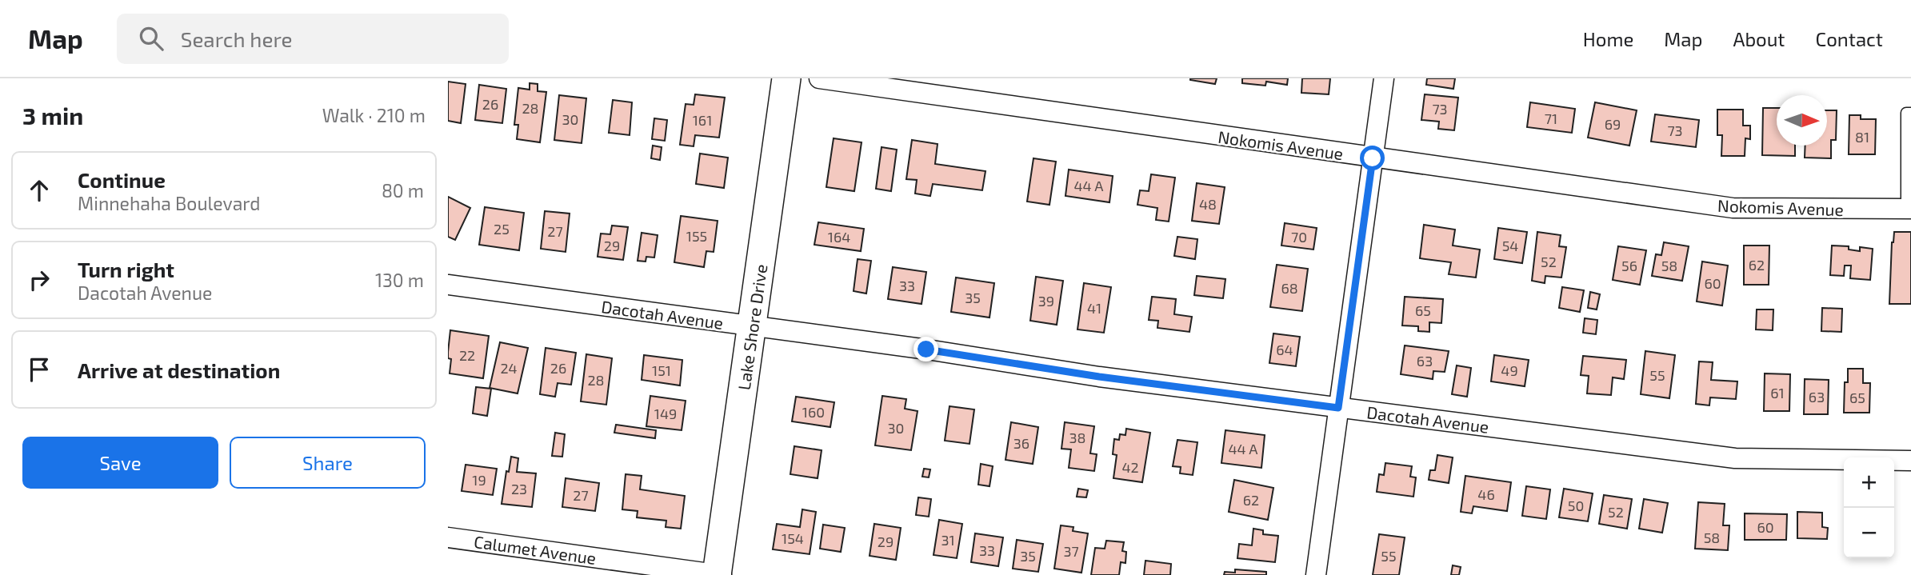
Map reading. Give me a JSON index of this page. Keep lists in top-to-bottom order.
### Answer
{
  "streets": {
    "street": [
      "Nokomis Avenue",
      "Dacotah Avenue",
      "Lake Shore Drive",
      "Calumet Avenue"
    ]
  },
  "crossings": [
    ["Dacotah Avenue", "Lake Shore Drive"],
    ["Lake Shore Drive", "Calumet Avenue"]
  ],
  "house_numbers": [
    "26",
    "28",
    "73",
    "71",
    "30",
    "161",
    "69",
    "73",
    "81",
    "44 A",
    "48",
    "25",
    "27",
    "155",
    "164",
    "70",
    "29",
    "54",
    "52",
    "62",
    "56",
    "58",
    "60",
    "33",
    "68",
    "35",
    "39",
    "41",
    "65",
    "64",
    "22",
    "63",
    "24",
    "26",
    "151",
    "49",
    "55",
    "28",
    "61",
    "63",
    "65",
    "160",
    "149",
    "30",
    "38",
    "36",
    "44 A",
    "42",
    "19",
    "23",
    "46",
    "27",
    "62",
    "50",
    "52",
    "60",
    "58",
    "154",
    "31",
    "29",
    "33",
    "37",
    "35",
    "55"
  ],
  "north": "right",
  "page": {
    "header": "Map",
    "search": "Search here",
    "nav": [
      "Home",
      "Map",
      "About",
      "Contact"
    ],
    "heading": ["3 min", "Walk · 210 m"],
    "list": [
      ["Continue", "Minnehaha Boulevard", "80 m"],
      ["Turn right", "Dacotah Avenue", "130 m"],
      "Arrive at destination"
    ],
    "buttons": ["Save", "Share"],
    "map_buttons": ["+", "−"]
  }
}
